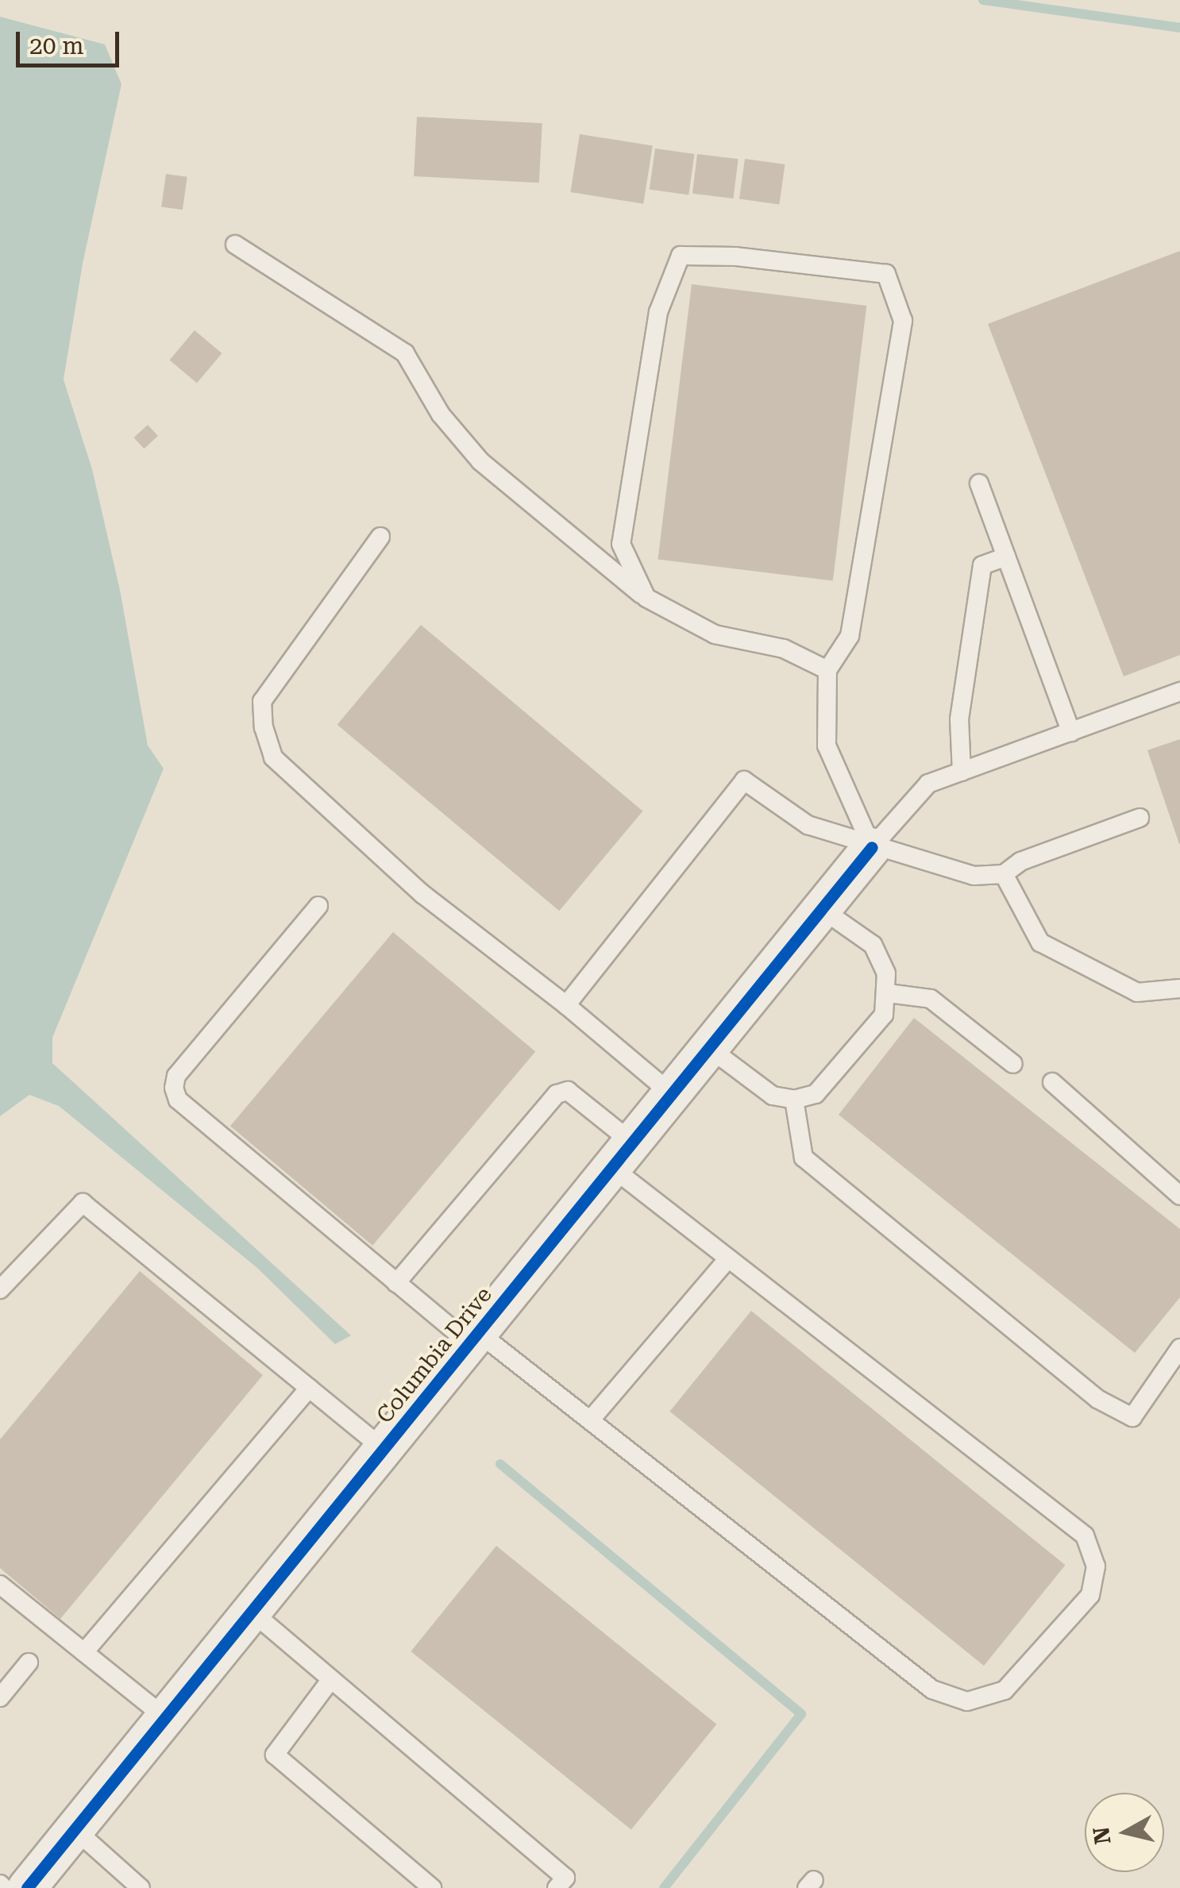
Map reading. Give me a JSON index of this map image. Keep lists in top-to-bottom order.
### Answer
{
  "streets": {
    "street": ["Columbia Drive"]
  },
  "scale_bar": "20 m",
  "north": "left"
}
